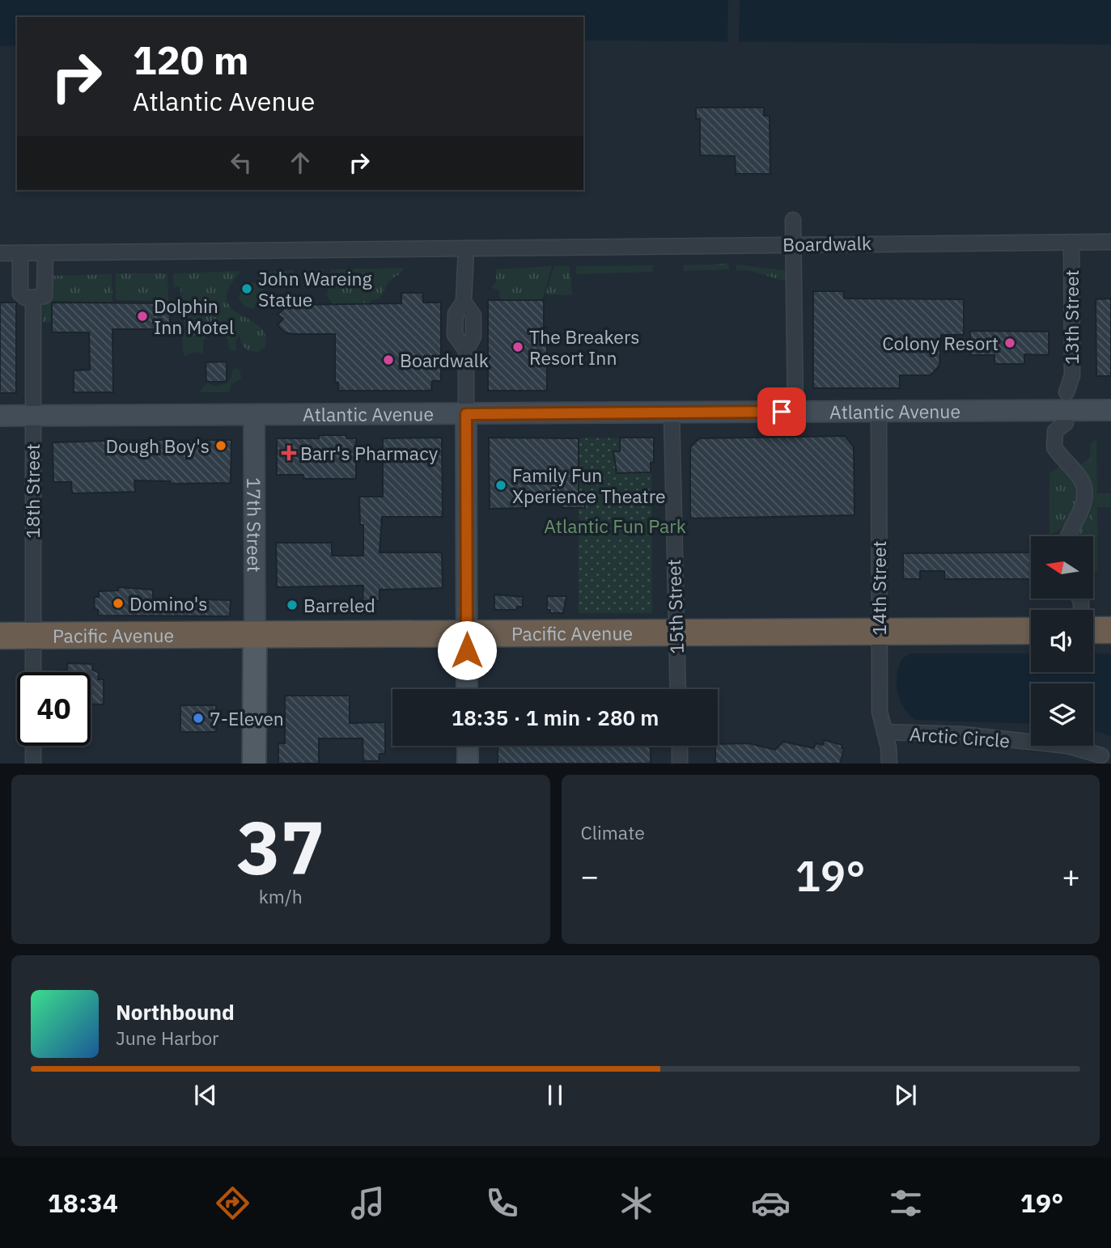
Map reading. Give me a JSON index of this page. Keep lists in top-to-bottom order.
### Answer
{
  "streets": {
    "highway": ["Pacific Avenue"],
    "main road": ["Atlantic Avenue", "17th Street"],
    "street": [
      "Boardwalk",
      "13th Street",
      "18th Street",
      "14th Street",
      "15th Street",
      "Arctic Circle"
    ]
  },
  "crossings": [
    ["Boardwalk", "13th Street"],
    ["Atlantic Avenue", "18th Street"],
    ["Atlantic Avenue", "17th Street"],
    ["Atlantic Avenue", "14th Street"],
    ["Atlantic Avenue", "15th Street"],
    ["18th Street", "Pacific Avenue"],
    ["17th Street", "Pacific Avenue"],
    ["14th Street", "Pacific Avenue"],
    ["14th Street", "Arctic Circle"],
    ["15th Street", "Pacific Avenue"]
  ],
  "parks": ["Atlantic Fun Park"],
  "places": {
    "other": [
      "John Wareing Statue",
      "Dolphin Inn Motel",
      "Colony Resort",
      "The Breakers Resort Inn",
      "Boardwalk",
      "Dough Boy's",
      "Family Fun Xperience Theatre",
      "Domino's",
      "Barreled",
      "7-Eleven"
    ],
    "health": ["Barr's Pharmacy"]
  },
  "north": "left",
  "page": {
    "turn": ["120 m", "Atlantic Avenue"],
    "limit": "40",
    "trip": "18:35 · 1 min · 280 m",
    "tile": [
      ["37", "km/h"],
      "Climate"
    ],
    "heat": ["−", "19°", "+"],
    "song": ["Northbound", "June Harbor"],
    "tabs": ["18:34", "19°"]
  }
}
